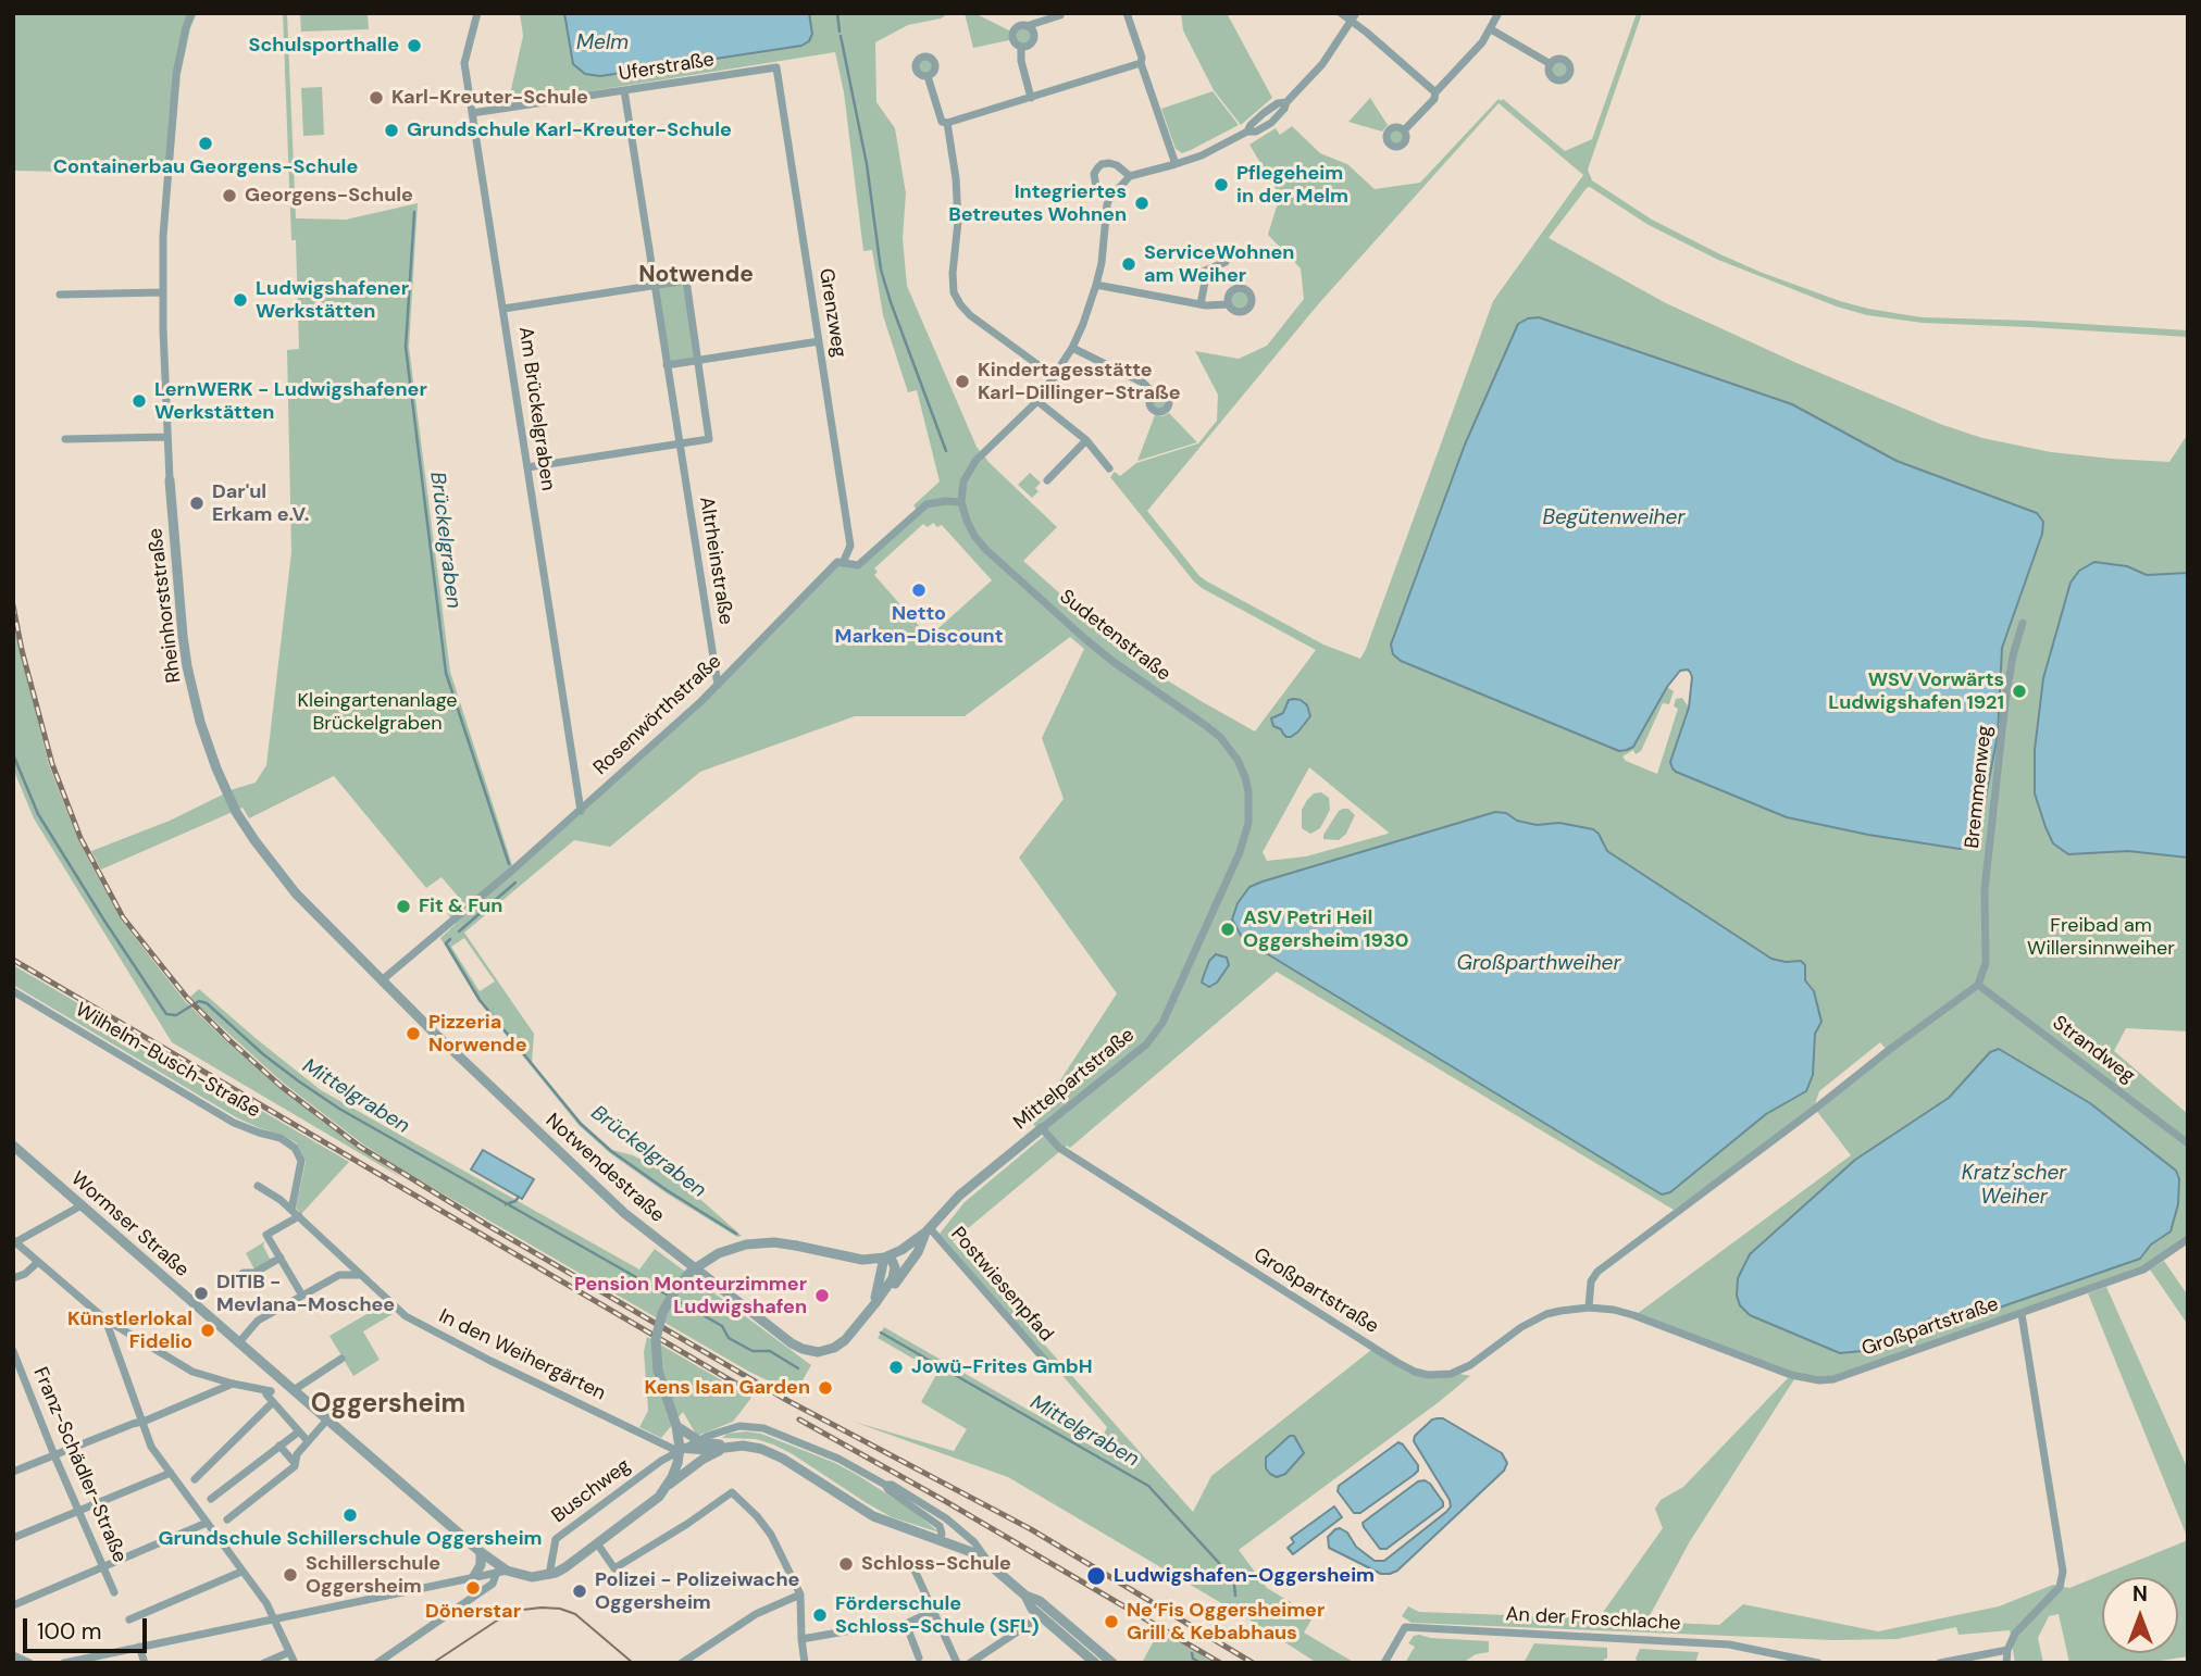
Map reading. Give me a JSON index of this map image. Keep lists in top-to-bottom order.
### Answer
{
  "streets": {
    "street": [
      "Uferstraße",
      "Grenzweg",
      "Am Brückelgraben",
      "Altrheinstraße",
      "Rheinhorststraße",
      "Sudetenstraße",
      "Rosenwörthstraße",
      "Bremmenweg",
      "Strandweg",
      "Wilhelm-Busch-Straße",
      "Mittelpartstraße",
      "Notwendestraße",
      "Wormser Straße",
      "Postwiesenpfad",
      "Großpartstraße",
      "In den Weihergärten",
      "Franz-Schädler-Straße",
      "Buschweg",
      "An der Froschlache"
    ]
  },
  "crossings": [
    ["Uferstraße", "Grenzweg"],
    ["Uferstraße", "Am Brückelgraben"],
    ["Uferstraße", "Altrheinstraße"],
    ["Grenzweg", "Rosenwörthstraße"],
    ["Am Brückelgraben", "Rosenwörthstraße"],
    ["Altrheinstraße", "Rosenwörthstraße"],
    ["Rheinhorststraße", "Rosenwörthstraße"],
    ["Rheinhorststraße", "Notwendestraße"],
    ["Sudetenstraße", "Rosenwörthstraße"],
    ["Sudetenstraße", "Mittelpartstraße"],
    ["Rosenwörthstraße", "Notwendestraße"],
    ["Bremmenweg", "Strandweg"],
    ["Wilhelm-Busch-Straße", "In den Weihergärten"],
    ["Mittelpartstraße", "Postwiesenpfad"],
    ["Mittelpartstraße", "Großpartstraße"],
    ["In den Weihergärten", "Buschweg"]
  ],
  "districts": ["Notwende", "Oggersheim"],
  "water": [
    "Melm",
    "Begütenweiher",
    "Brückelgraben",
    "Großparthweiher",
    "Mittelgraben",
    "Kratz'scher Weiher"
  ],
  "parks": ["Kleingartenanlage Brückelgraben", "Freibad am Willersinnweiher"],
  "places": [
    "Schulsporthalle",
    "Karl-Kreuter-Schule",
    "Grundschule Karl-Kreuter-Schule",
    "Containerbau Georgens-Schule",
    "Pflegeheim in der Melm",
    "Georgens-Schule",
    "Integriertes Betreutes Wohnen",
    "ServiceWohnen am Weiher",
    "Ludwigshafener Werkstätten",
    "Kindertagesstätte Karl-Dillinger-Straße",
    "LernWERK - Ludwigshafener Werkstätten",
    "Dar'ul Erkam e.V.",
    "Netto Marken-Discount",
    "WSV Vorwärts Ludwigshafen 1921",
    "Fit & Fun",
    "ASV Petri Heil Oggersheim 1930",
    "Pizzeria Norwende",
    "DITIB - Mevlana-Moschee",
    "Pension Monteurzimmer Ludwigshafen",
    "Künstlerlokal Fidelio",
    "Jowü-Frites GmbH",
    "Kens Isan Garden",
    "Grundschule Schillerschule Oggersheim",
    "Schloss-Schule",
    "Schillerschule Oggersheim",
    "Ludwigshafen-Oggersheim",
    "Dönerstar",
    "Polizei - Polizeiwache Oggersheim",
    "Förderschule Schloss-Schule (SFL)",
    "Ne‘Fis Oggersheimer Grill & Kebabhaus"
  ],
  "scale_bar": "100 m",
  "north": "top"
}
